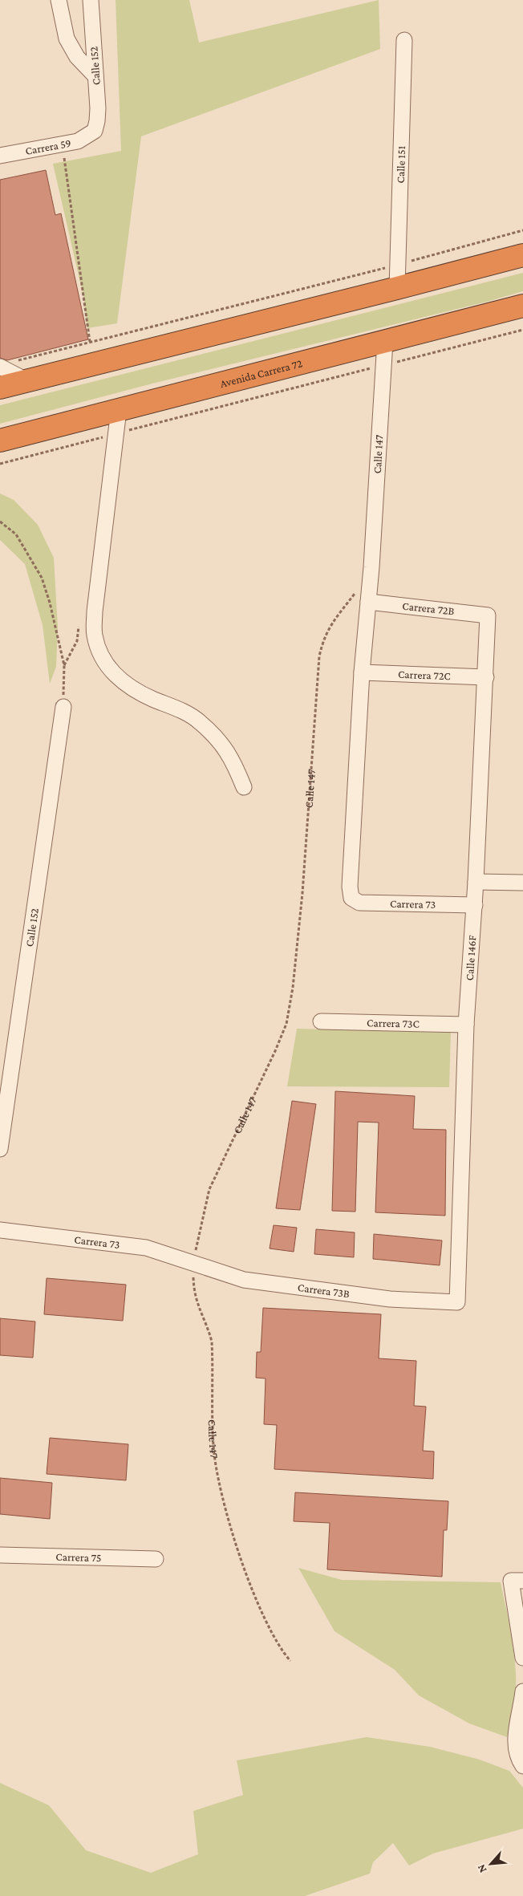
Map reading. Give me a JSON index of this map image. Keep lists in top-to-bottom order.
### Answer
{
  "streets": {
    "highway": ["Avenida Carrera 72"],
    "street": [
      "Calle 152",
      "Carrera 59",
      "Calle 151",
      "Calle 147",
      "Carrera 72B",
      "Carrera 72C",
      "Carrera 73",
      "Calle 146F",
      "Carrera 73C",
      "Carrera 73B",
      "Carrera 75"
    ]
  },
  "crossings": [
    ["Calle 152", "Carrera 59"],
    ["Avenida Carrera 72", "Calle 147"],
    ["Calle 147", "Carrera 72B"],
    ["Calle 147", "Carrera 72C"],
    ["Calle 147", "Carrera 73"],
    ["Calle 147", "Carrera 73B"],
    ["Carrera 72B", "Calle 146F"],
    ["Carrera 72C", "Calle 146F"],
    ["Carrera 73", "Calle 146F"],
    ["Carrera 73", "Carrera 73B"],
    ["Calle 146F", "Carrera 73C"],
    ["Calle 146F", "Carrera 73B"]
  ],
  "north": "bottom left"
}
